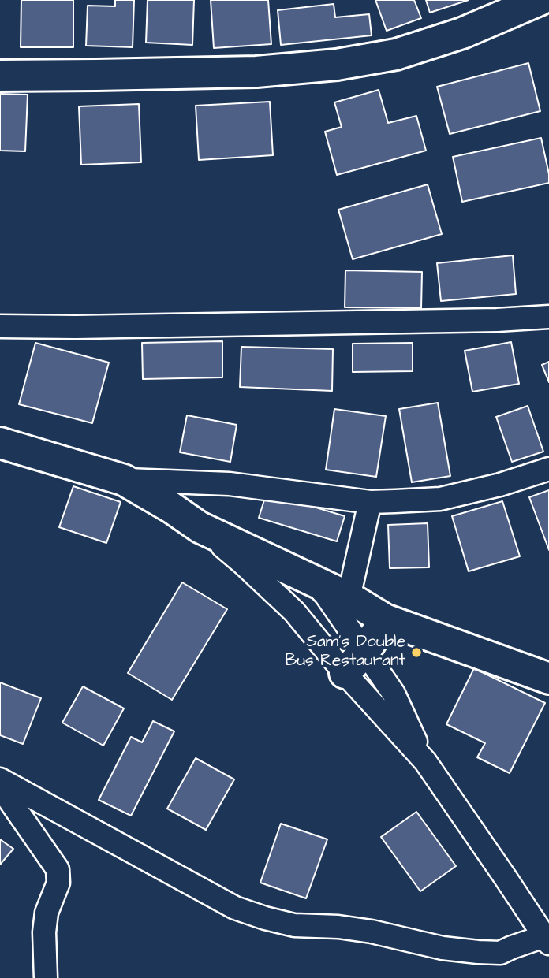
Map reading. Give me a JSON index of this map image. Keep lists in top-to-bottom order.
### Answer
{
  "places": ["Sam's Double Bus Restaurant"]
}
